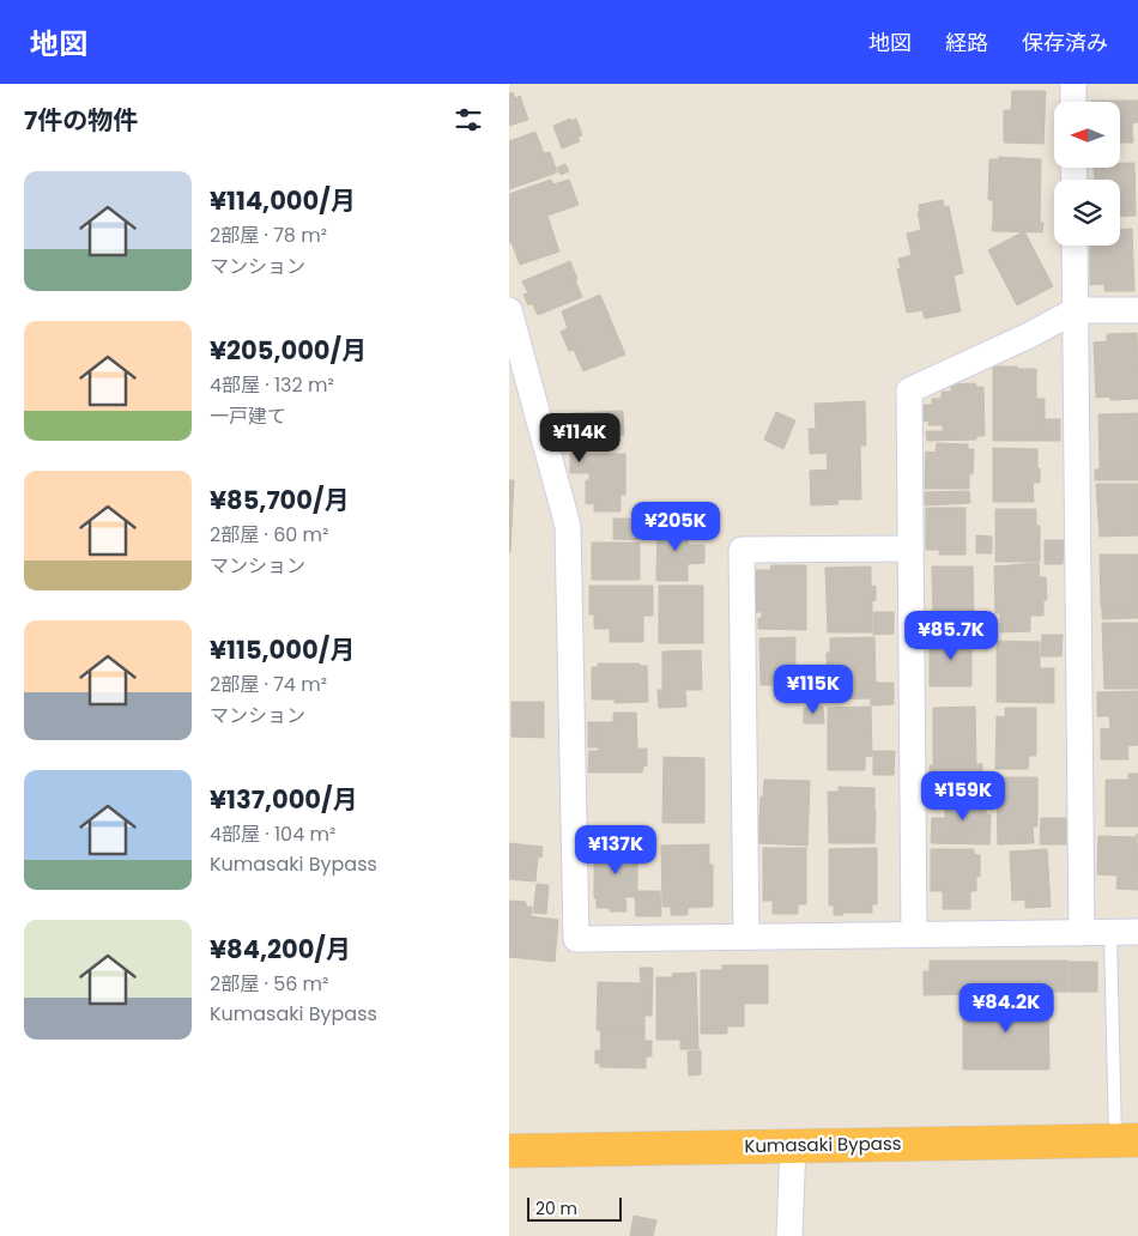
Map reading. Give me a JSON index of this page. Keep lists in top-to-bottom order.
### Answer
{
  "streets": {
    "highway": ["Kumasaki Bypass"]
  },
  "scale_bar": "20 m",
  "north": "left",
  "page": {
    "header": "地図",
    "nav": ["地図", "経路", "保存済み"],
    "heading": "7件の物件",
    "list": [
      {
        "name": "¥114,000/月",
        "note": "2部屋 · 78 m² · マンション"
      },
      {
        "name": "¥205,000/月",
        "note": "4部屋 · 132 m² · 一戸建て"
      },
      {
        "name": "¥85,700/月",
        "note": "2部屋 · 60 m² · マンション"
      },
      {
        "name": "¥115,000/月",
        "note": "2部屋 · 74 m² · マンション"
      },
      {
        "name": "¥137,000/月",
        "note": "4部屋 · 104 m² · Kumasaki Bypass"
      },
      {
        "name": "¥84,200/月",
        "note": "2部屋 · 56 m² · Kumasaki Bypass"
      }
    ],
    "price": [
      "¥114K",
      "¥205K",
      "¥85.7K",
      "¥115K",
      "¥159K",
      "¥137K",
      "¥84.2K"
    ],
    "scale": "20 m"
  }
}
